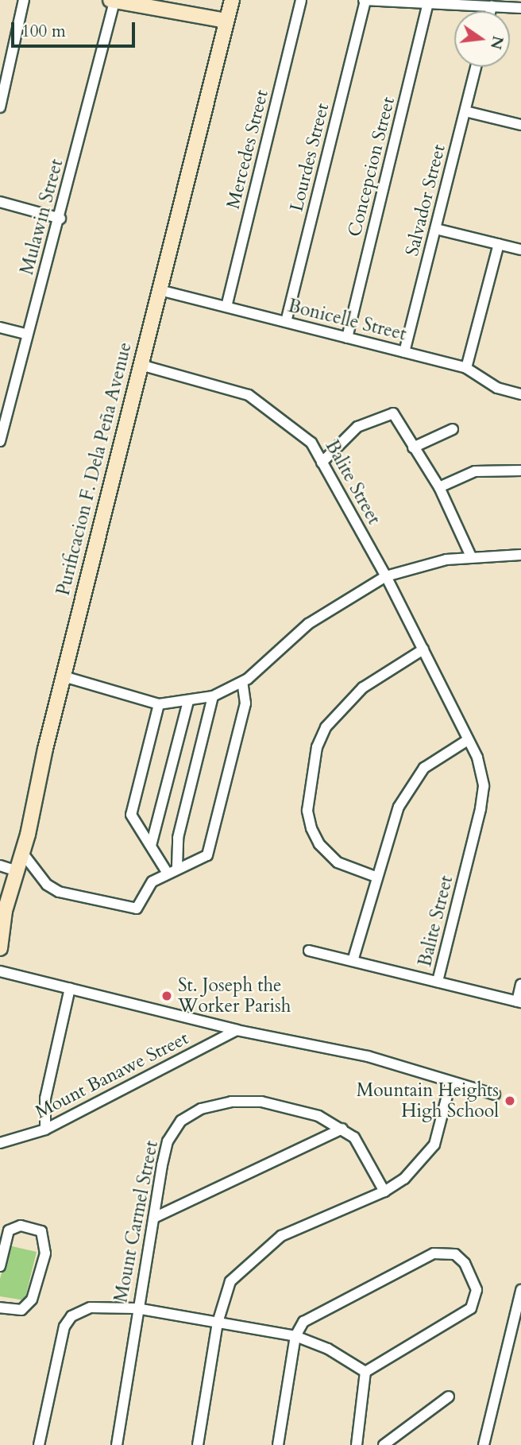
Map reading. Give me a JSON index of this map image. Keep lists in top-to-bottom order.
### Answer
{
  "streets": {
    "street": [
      "Mercedes Street",
      "Lourdes Street",
      "Concepcion Street",
      "Salvador Street",
      "Mulawin Street",
      "Bonicelle Street",
      "Purificacion F. Dela Peña Avenue",
      "Balite Street",
      "Mount Banawe Street",
      "Mount Carmel Street"
    ]
  },
  "crossings": [
    ["Mercedes Street", "Bonicelle Street"],
    ["Lourdes Street", "Bonicelle Street"],
    ["Concepcion Street", "Bonicelle Street"],
    ["Salvador Street", "Bonicelle Street"],
    ["Bonicelle Street", "Purificacion F. Dela Peña Avenue"],
    ["Purificacion F. Dela Peña Avenue", "Balite Street"]
  ],
  "places": ["St. Joseph the Worker Parish", "Mountain Heights High School"],
  "scale_bar": "100 m",
  "north": "right"
}
